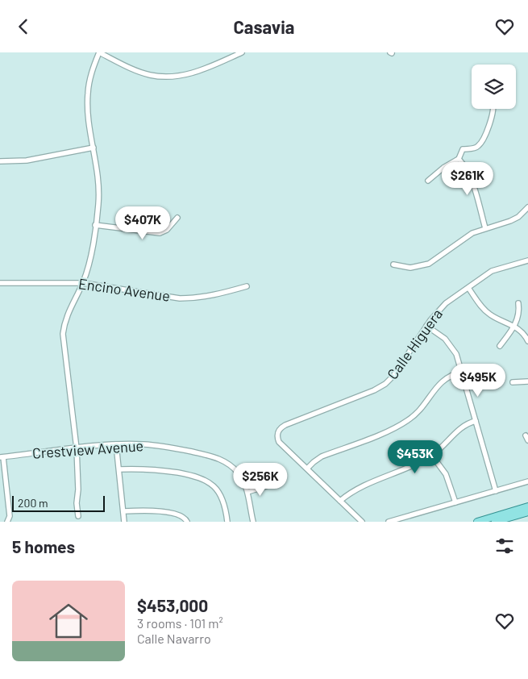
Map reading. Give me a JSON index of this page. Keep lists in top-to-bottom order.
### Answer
{
  "streets": {
    "street": ["Encino Avenue", "Calle Higuera", "Crestview Avenue"]
  },
  "scale_bar": "200 m",
  "page": {
    "header": "Casavia",
    "price": [
      "$261K",
      "$407K",
      "$495K",
      "$453K",
      "$256K"
    ],
    "scale": "200 m",
    "heading": "5 homes",
    "list": [
      {
        "name": "$453,000",
        "note": "3 rooms · 101 m² · Calle Navarro"
      }
    ]
  }
}
